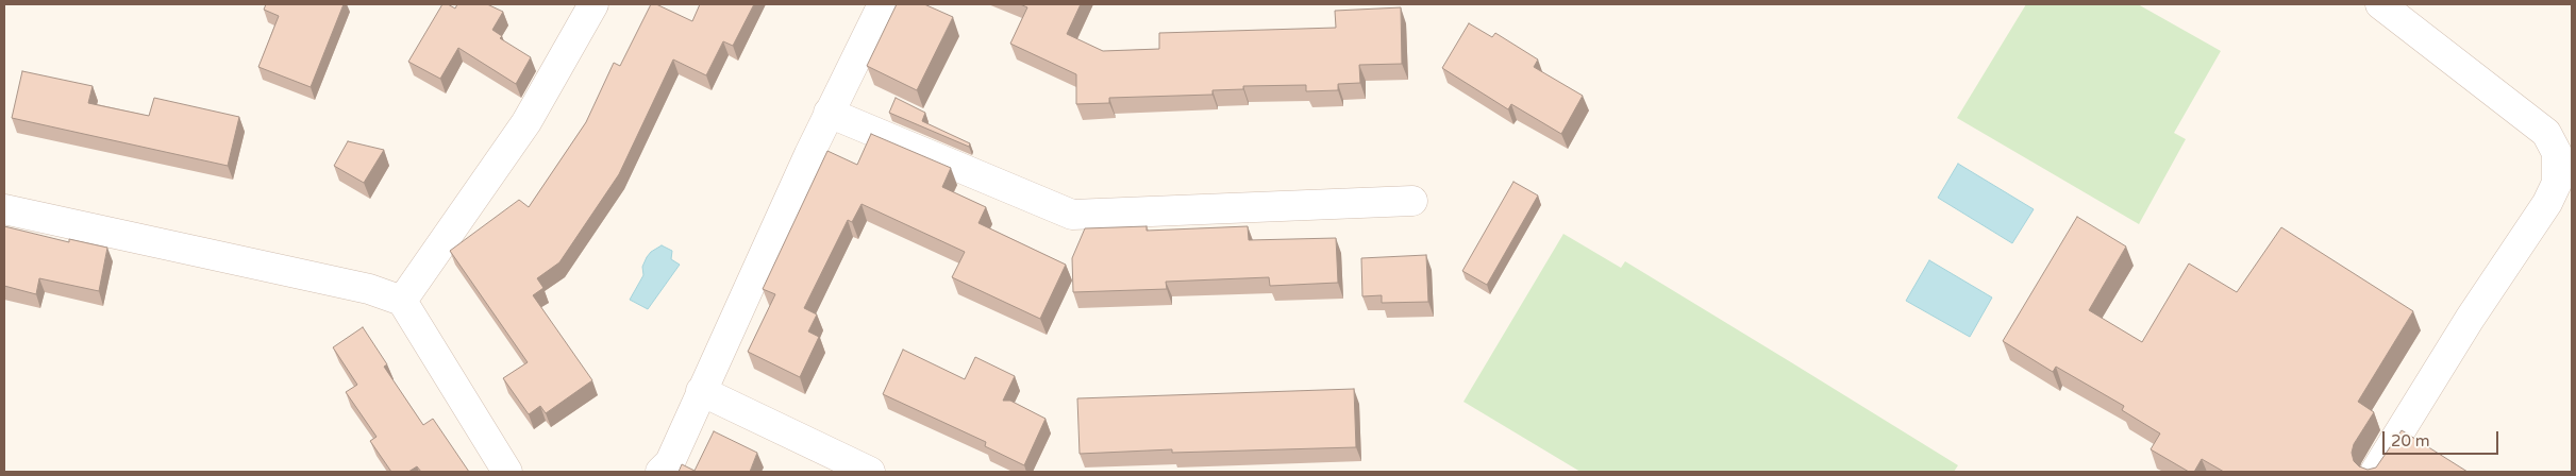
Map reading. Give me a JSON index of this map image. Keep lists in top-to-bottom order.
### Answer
{
  "scale_bar": "20 m"
}
